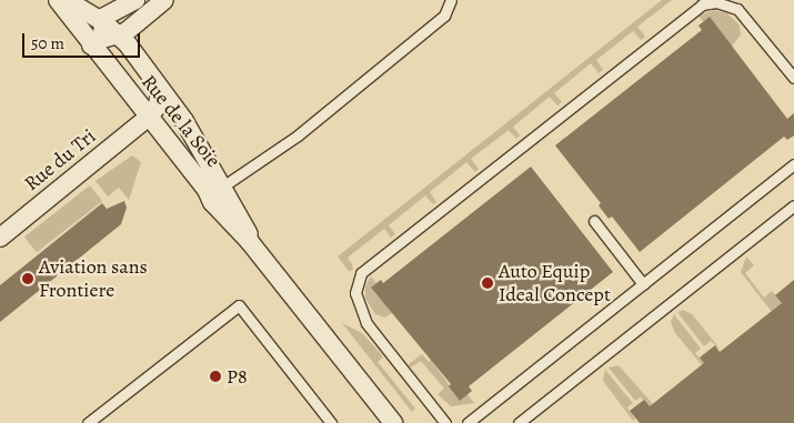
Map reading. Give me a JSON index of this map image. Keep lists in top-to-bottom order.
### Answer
{
  "streets": {
    "street": ["Rue de la Soie", "Rue du Tri"]
  },
  "crossings": [
    ["Rue de la Soie", "Rue du Tri"]
  ],
  "places": ["Aviation sans Frontiere", "Auto Equip Ideal Concept", "P8"],
  "scale_bar": "50 m"
}
